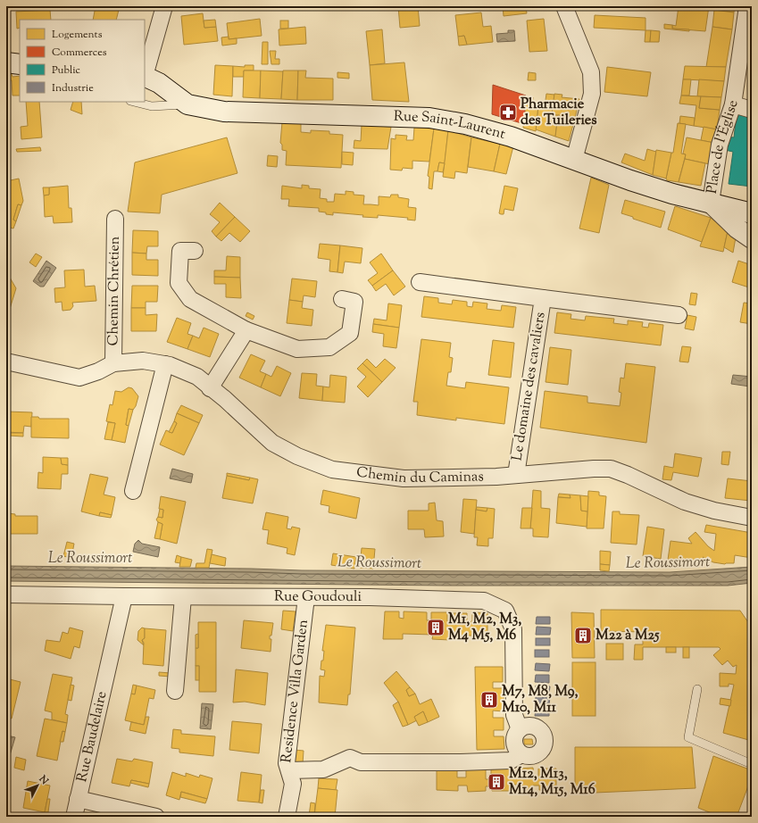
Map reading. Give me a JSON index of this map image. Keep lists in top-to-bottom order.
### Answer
{
  "streets": {
    "main road": ["Rue Saint-Laurent"],
    "street": [
      "Place de l'Église",
      "Chemin Chrétien",
      "Le domaine des cavaliers",
      "Chemin du Caminas",
      "Rue Goudouli",
      "Residence Villa Garden",
      "Rue Baudelaire"
    ]
  },
  "crossings": [
    ["Rue Saint-Laurent", "Place de l'Église"],
    ["Chemin Chrétien", "Chemin du Caminas"],
    ["Le domaine des cavaliers", "Chemin du Caminas"],
    ["Rue Goudouli", "Residence Villa Garden"],
    ["Rue Goudouli", "Rue Baudelaire"]
  ],
  "water": ["Le Roussimort"],
  "places": {
    "pharmacy": ["Pharmacie des Tuileries"],
    "building": [
      "M1, M2, M3, M4 M5, M6",
      "M22 à M25",
      "M7, M8, M9, M10, M11",
      "M12, M13, M14, M15, M16"
    ]
  },
  "legend": [
    "Logements",
    "Commerces",
    "Public",
    "Industrie"
  ],
  "north": "top right"
}
